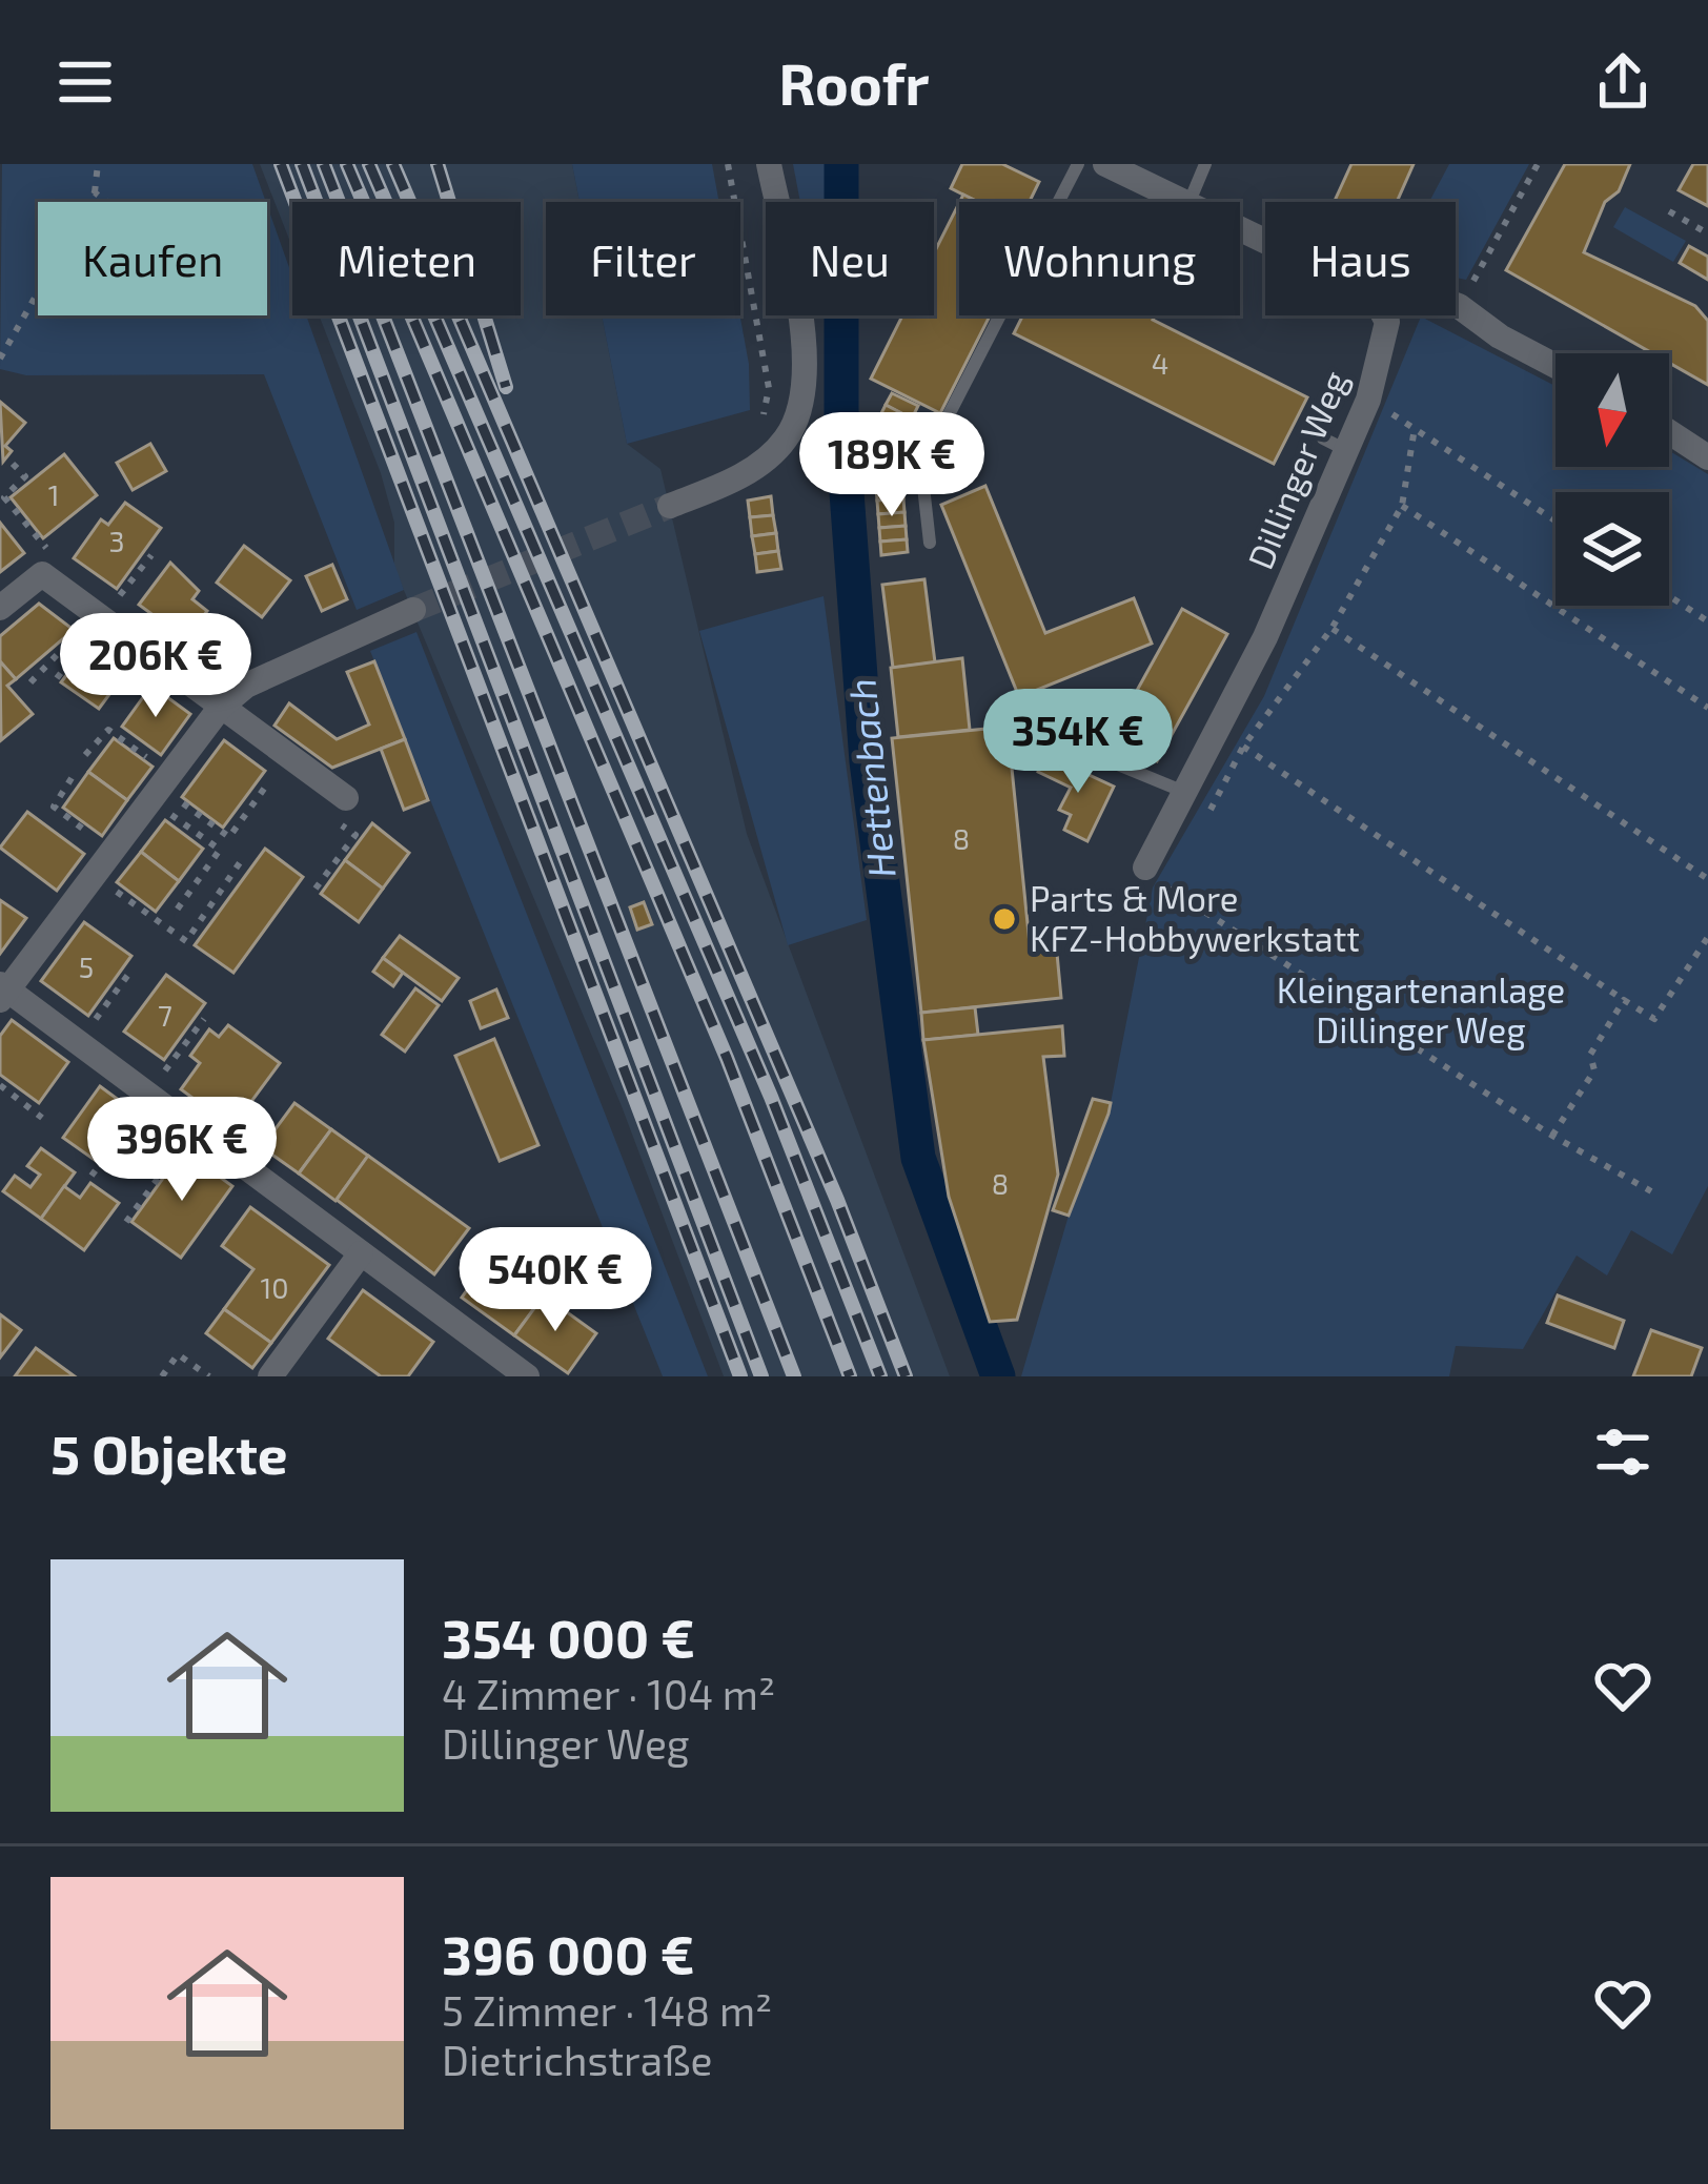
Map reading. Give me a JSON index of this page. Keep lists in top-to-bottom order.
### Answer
{
  "streets": {
    "street": ["Dillinger Weg"]
  },
  "water": ["Hettenbach"],
  "parks": ["Kleingartenanlage Dillinger Weg"],
  "places": ["Parts & More KFZ-Hobbywerkstatt"],
  "house_numbers": [
    "4",
    "1",
    "3",
    "8",
    "5",
    "7",
    "8",
    "10"
  ],
  "north": "bottom",
  "page": {
    "header": "Roofr",
    "chip": [
      "Kaufen",
      "Mieten",
      "Filter",
      "Neu",
      "Wohnung",
      "Haus"
    ],
    "price": [
      "189K €",
      "206K €",
      "354K €",
      "396K €",
      "540K €"
    ],
    "heading": "5 Objekte",
    "list": [
      {
        "name": "354 000 €",
        "note": "4 Zimmer · 104 m² · Dillinger Weg"
      },
      {
        "name": "396 000 €",
        "note": "5 Zimmer · 148 m² · Dietrichstraße"
      }
    ]
  }
}
